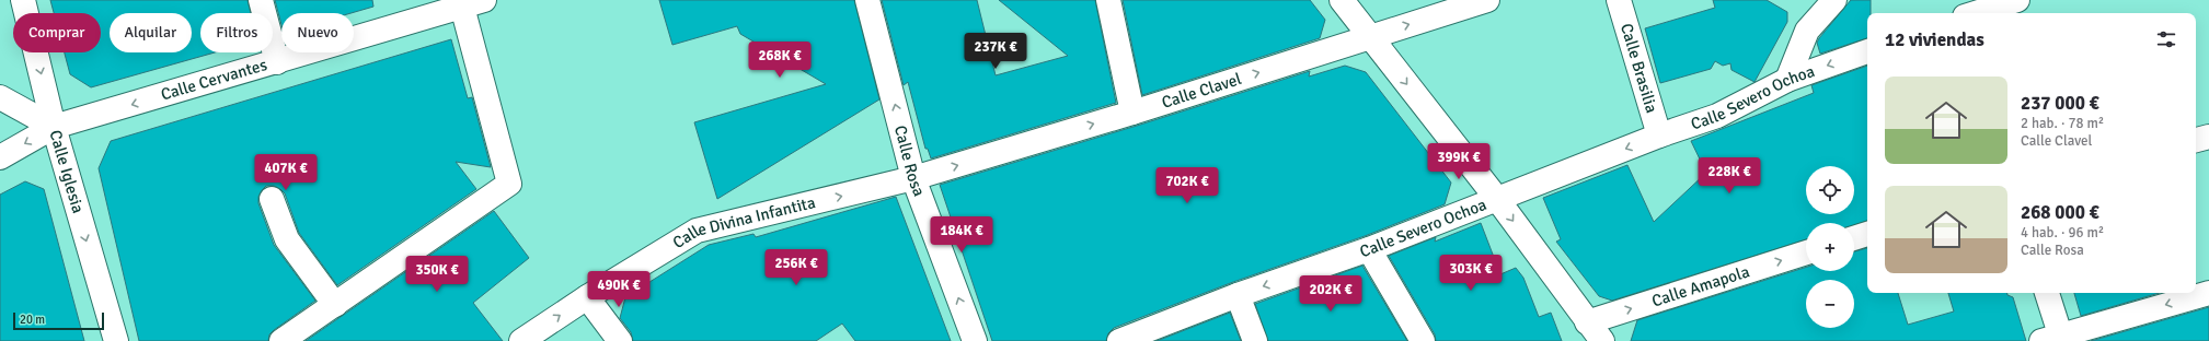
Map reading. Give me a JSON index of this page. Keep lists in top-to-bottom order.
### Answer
{
  "streets": {
    "street": [
      "Calle Brasilia",
      "Calle Cervantes",
      "Calle Clavel",
      "Calle Severo Ochoa",
      "Calle Rosa",
      "Calle Iglesia",
      "Calle Divina Infantita",
      "Calle Amapola"
    ]
  },
  "crossings": [
    ["Calle Brasilia", "Calle Severo Ochoa"],
    ["Calle Cervantes", "Calle Iglesia"],
    ["Calle Clavel", "Calle Rosa"],
    ["Calle Clavel", "Calle Divina Infantita"],
    ["Calle Rosa", "Calle Divina Infantita"]
  ],
  "one_way": [
    "Calle Cervantes",
    "Calle Clavel",
    "Calle Severo Ochoa",
    "Calle Rosa",
    "Calle Iglesia",
    "Calle Divina Infantita",
    "Calle Amapola"
  ],
  "scale_bar": "20 m",
  "page": {
    "chip": [
      "Comprar",
      "Alquilar",
      "Filtros",
      "Nuevo"
    ],
    "heading": "12 viviendas",
    "price": [
      "237K €",
      "268K €",
      "399K €",
      "407K €",
      "228K €",
      "702K €",
      "184K €",
      "256K €",
      "303K €",
      "350K €",
      "490K €",
      "202K €"
    ],
    "list": [
      {
        "name": "237 000 €",
        "note": "2 hab. · 78 m² · Calle Clavel"
      },
      {
        "name": "268 000 €",
        "note": "4 hab. · 96 m² · Calle Rosa"
      }
    ],
    "map_buttons": ["+", "−"],
    "scale": "20 m"
  }
}
